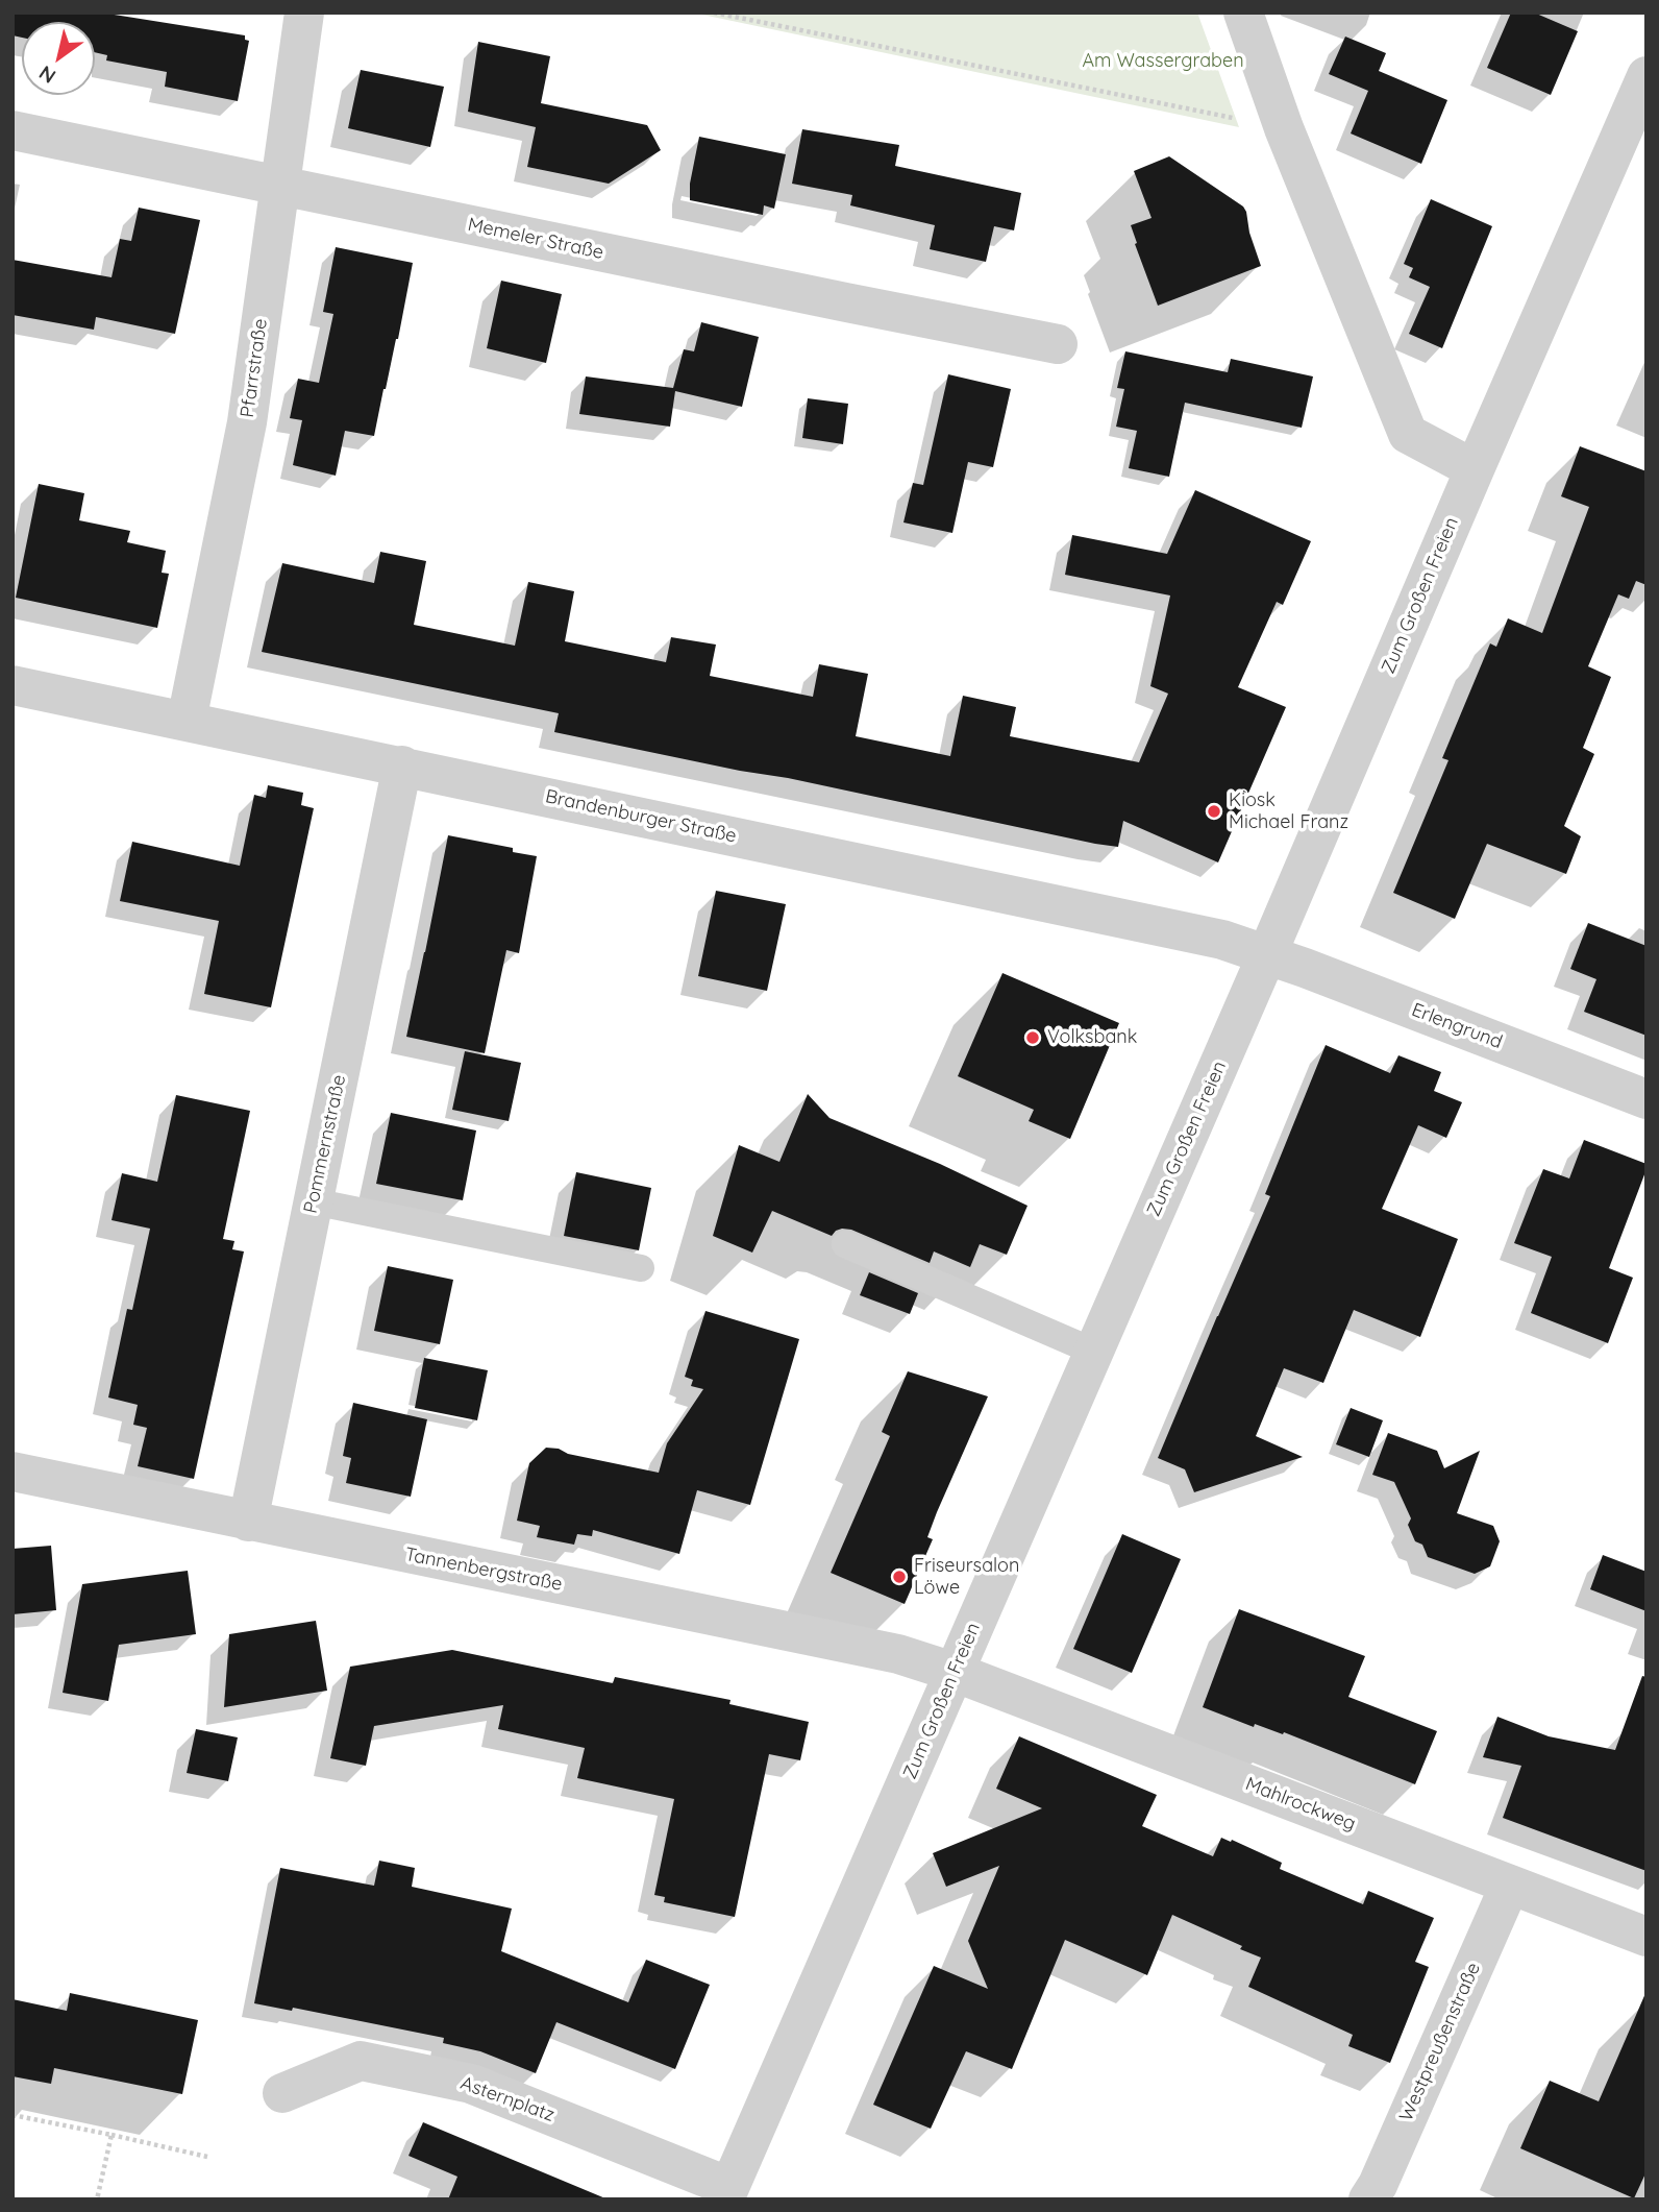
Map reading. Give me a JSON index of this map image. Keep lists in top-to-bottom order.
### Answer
{
  "streets": {
    "street": [
      "Memeler Straße",
      "Pfarrstraße",
      "Zum Großen Freien",
      "Brandenburger Straße",
      "Erlengrund",
      "Pommernstraße",
      "Tannenbergstraße",
      "Mahlrockweg",
      "Westpreußenstraße",
      "Asternplatz"
    ]
  },
  "crossings": [
    ["Memeler Straße", "Pfarrstraße"],
    ["Pfarrstraße", "Brandenburger Straße"],
    ["Zum Großen Freien", "Brandenburger Straße"],
    ["Zum Großen Freien", "Erlengrund"],
    ["Zum Großen Freien", "Tannenbergstraße"],
    ["Zum Großen Freien", "Mahlrockweg"],
    ["Zum Großen Freien", "Asternplatz"],
    ["Brandenburger Straße", "Erlengrund"],
    ["Brandenburger Straße", "Pommernstraße"],
    ["Pommernstraße", "Tannenbergstraße"],
    ["Tannenbergstraße", "Mahlrockweg"],
    ["Mahlrockweg", "Westpreußenstraße"]
  ],
  "parks": ["Am Wassergraben"],
  "places": ["Kiosk Michael Franz", "Volksbank", "Friseursalon Löwe"],
  "north": "bottom left"
}
